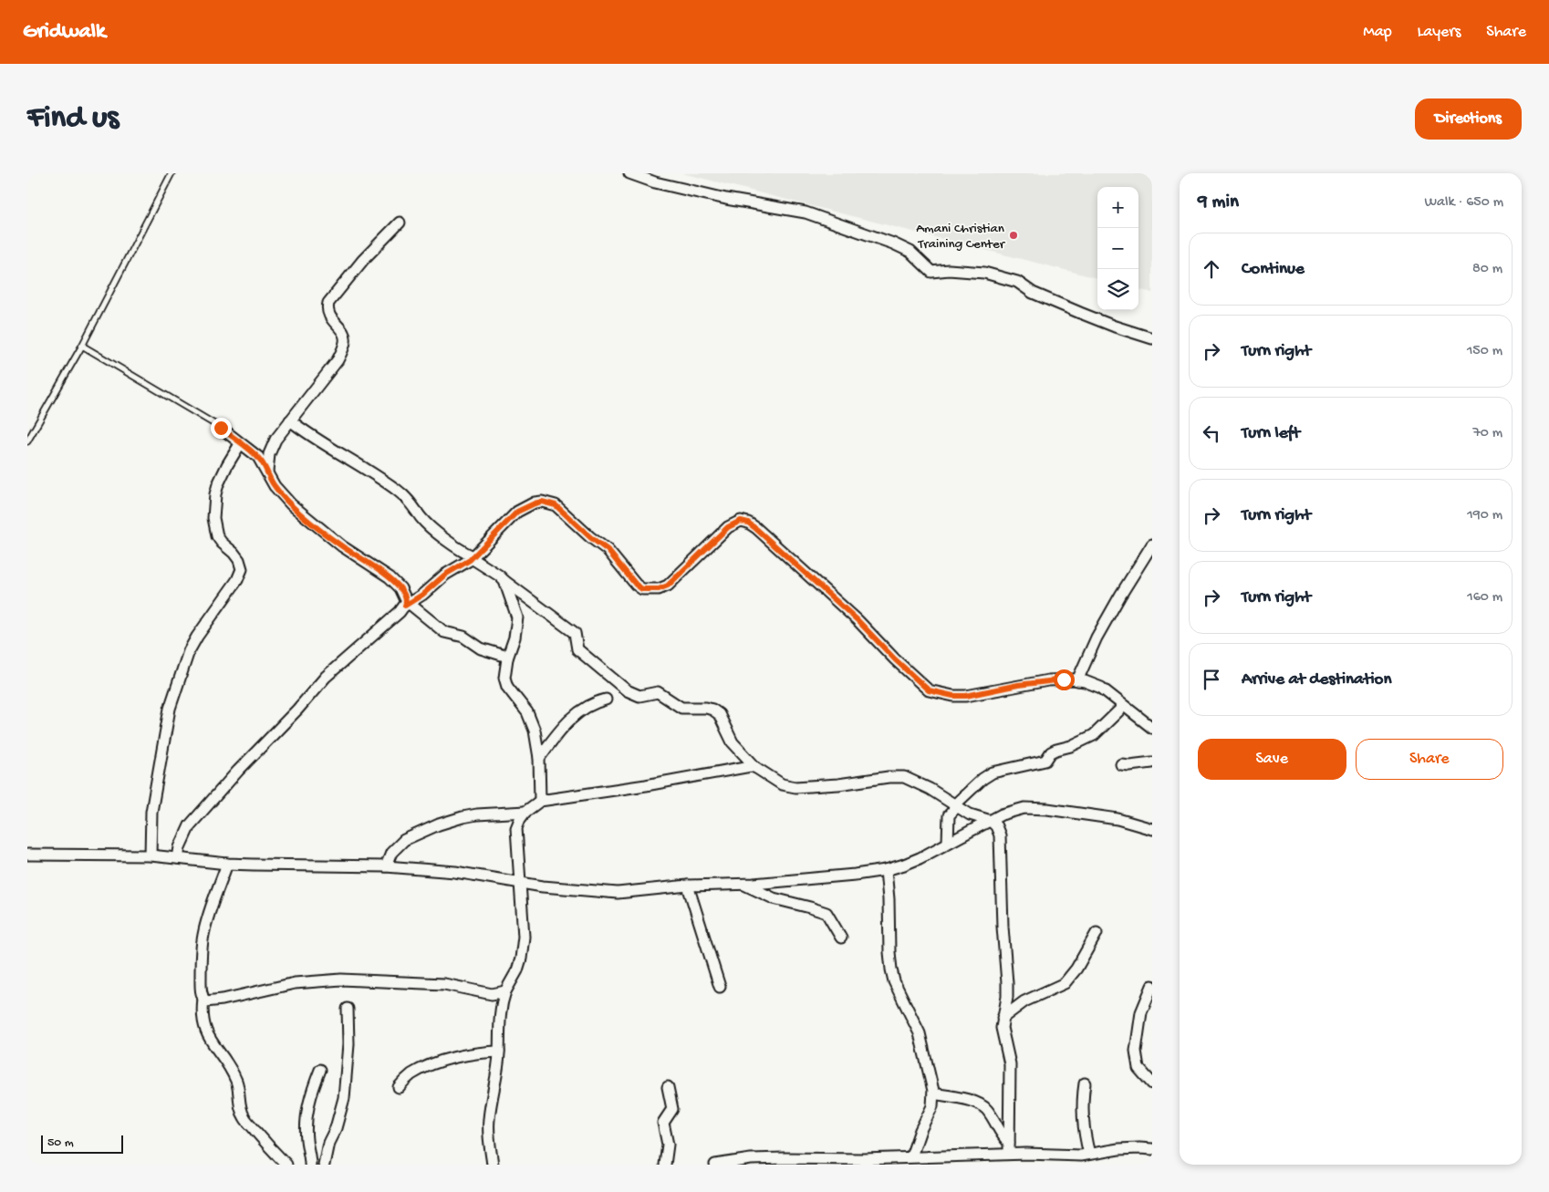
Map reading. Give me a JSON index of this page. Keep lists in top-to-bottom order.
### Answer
{
  "places": ["Amani Christian Training Center"],
  "scale_bar": "50 m",
  "page": {
    "header": "Gridwalk",
    "nav": ["Map", "Layers", "Share"],
    "buttons": [
      "Directions",
      ["Save", "Share"]
    ],
    "title": "Find us",
    "heading": ["9 min", "Walk · 650 m"],
    "map_buttons": ["+", "−"],
    "list": [
      ["Continue", "80 m"],
      ["Turn right", "150 m"],
      ["Turn left", "70 m"],
      ["Turn right", "190 m"],
      ["Turn right", "160 m"],
      "Arrive at destination"
    ],
    "scale": "50 m"
  }
}
